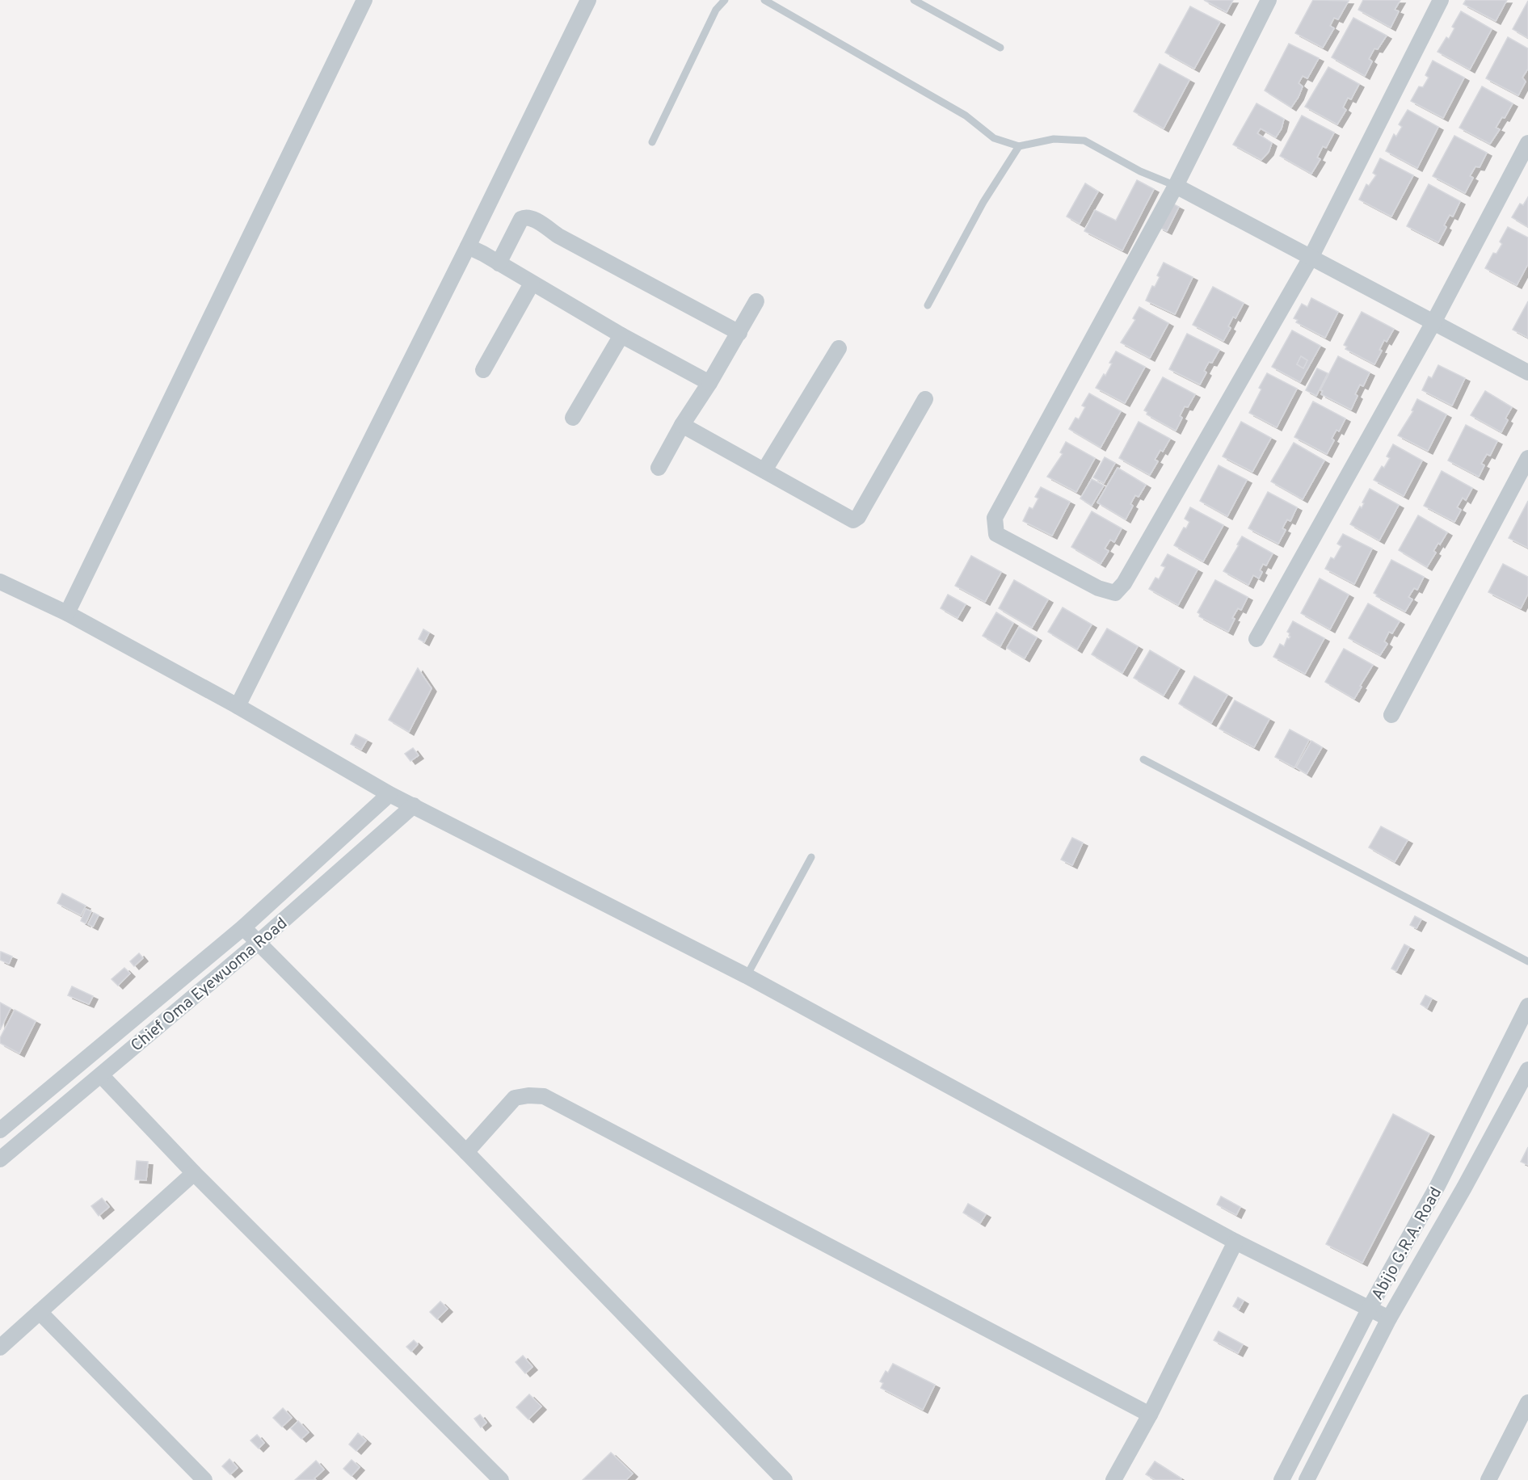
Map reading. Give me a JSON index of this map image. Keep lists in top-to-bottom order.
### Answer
{
  "streets": {
    "street": ["Chief Oma Eyewuoma Road", "Abijo G.R.A. Road"]
  }
}
